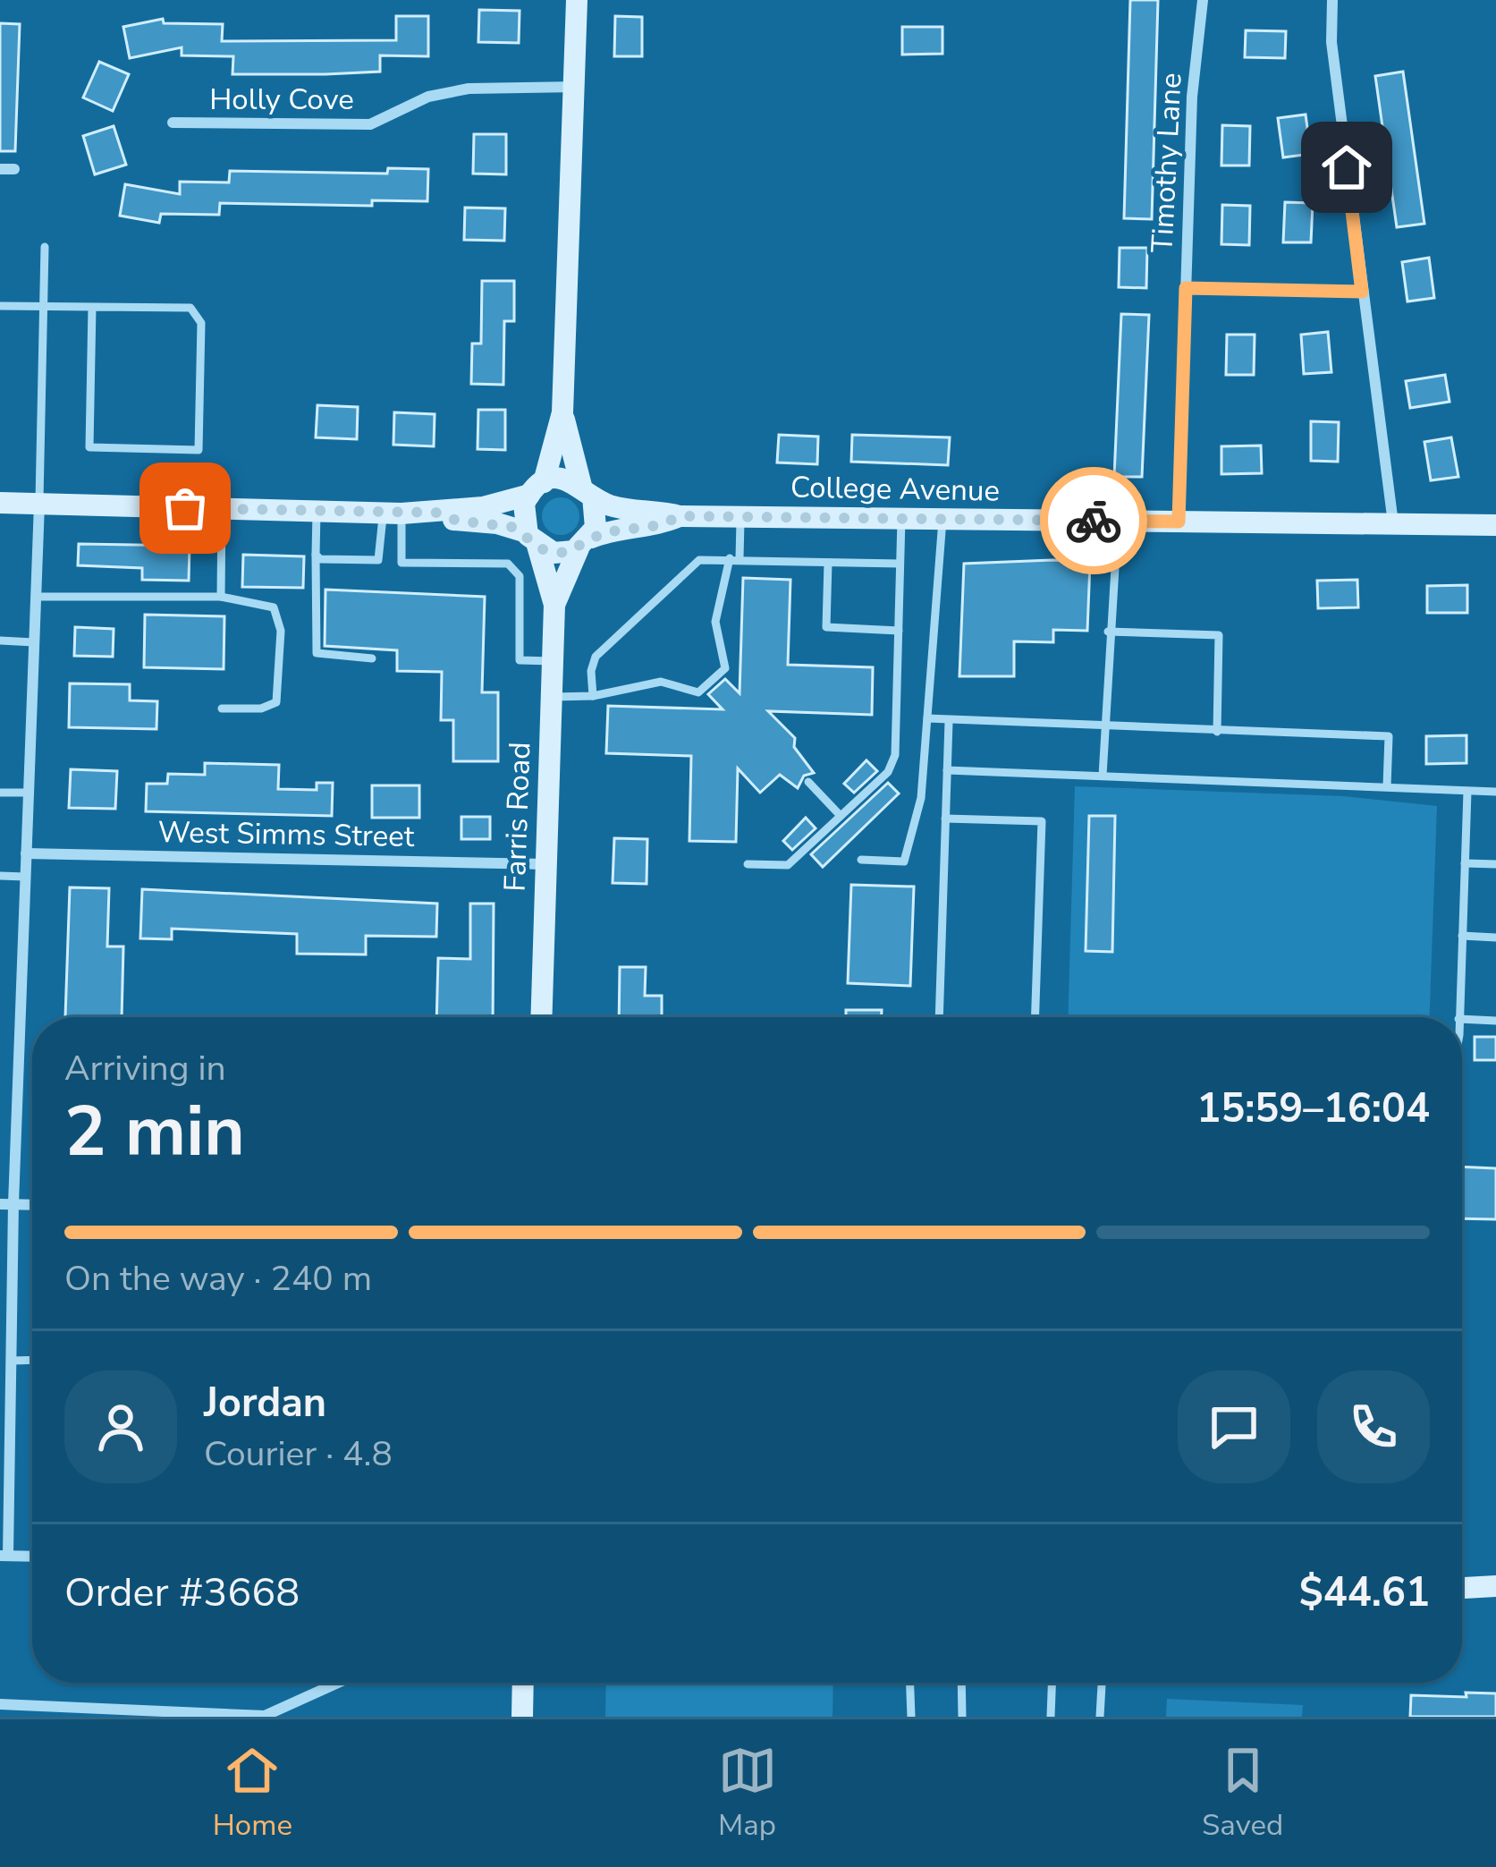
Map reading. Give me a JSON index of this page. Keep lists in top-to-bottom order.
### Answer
{
  "streets": {
    "street": [
      "Holly Cove",
      "Timothy Lane",
      "College Avenue",
      "Farris Road",
      "West Simms Street"
    ]
  },
  "crossings": [
    ["Timothy Lane", "College Avenue"],
    ["College Avenue", "Farris Road"],
    ["Farris Road", "West Simms Street"]
  ],
  "page": {
    "heading": ["2 min", "Arriving in", "15:59–16:04"],
    "panel": [
      "Jordan",
      "Courier · 4.8",
      "Order #3668",
      "$44.61"
    ],
    "bar": "On the way · 240 m",
    "tabs": ["Home", "Map", "Saved"]
  }
}
